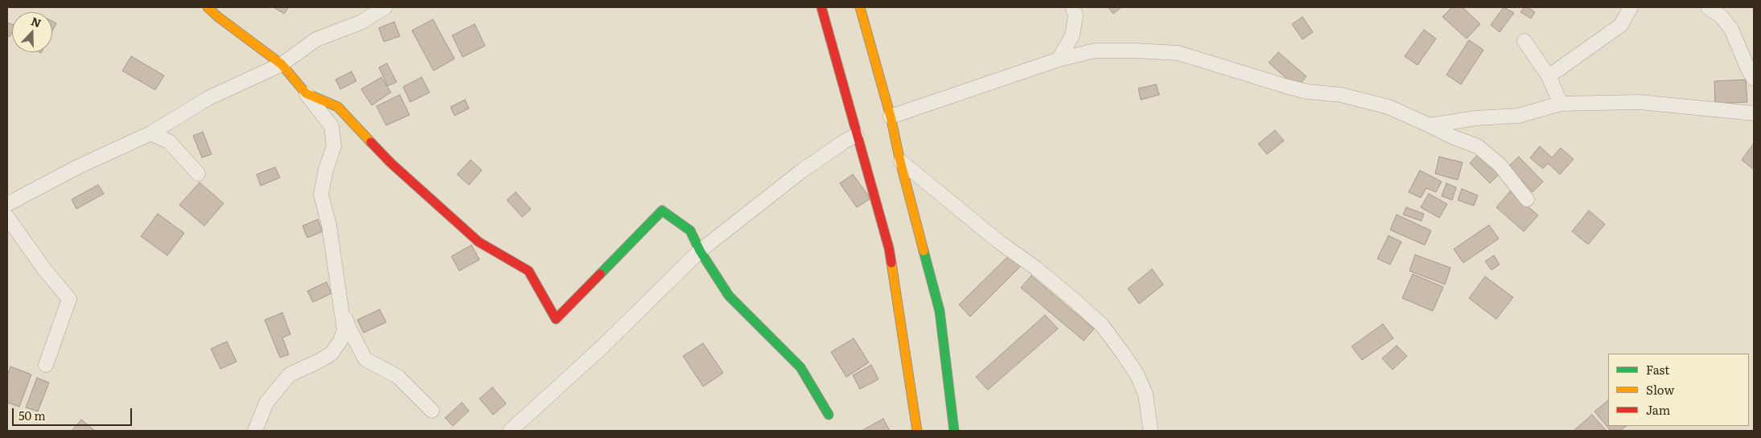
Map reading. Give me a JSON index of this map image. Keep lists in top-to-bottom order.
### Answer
{
  "legend": ["Fast", "Slow", "Jam"],
  "scale_bar": "50 m",
  "north": "top"
}
